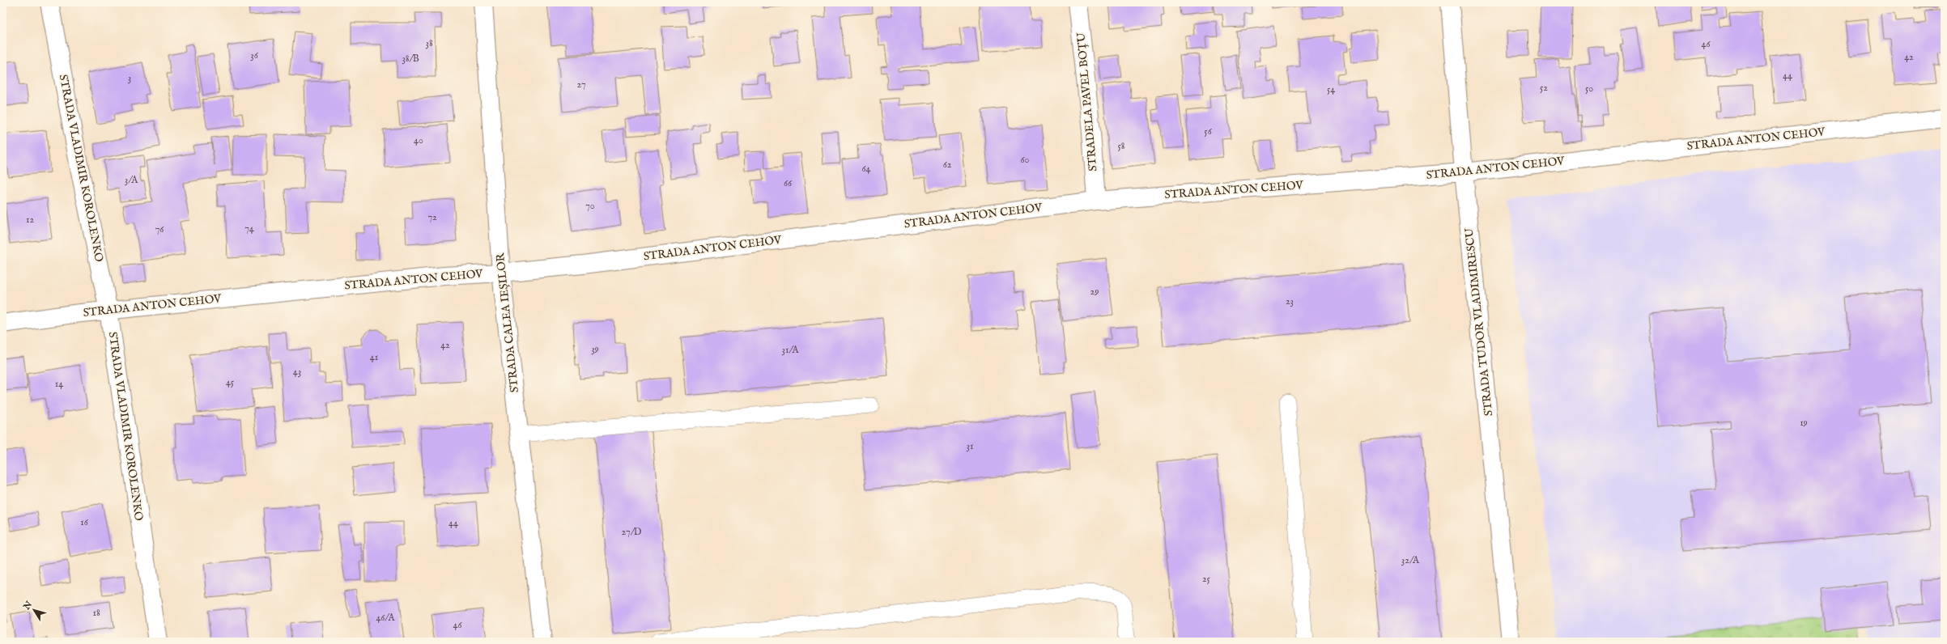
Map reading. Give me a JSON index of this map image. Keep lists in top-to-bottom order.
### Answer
{
  "streets": {
    "street": [
      "STRADELA PAVEL BOȚU",
      "STRADA ANTON CEHOV",
      "STRADA VLADIMIR KOROLENKO",
      "STRADA TUDOR VLADIMIRESCU",
      "STRADA CALEA IEȘILOR"
    ]
  },
  "crossings": [
    ["STRADELA PAVEL BOȚU", "STRADA ANTON CEHOV"],
    ["STRADA ANTON CEHOV", "STRADA VLADIMIR KOROLENKO"],
    ["STRADA ANTON CEHOV", "STRADA TUDOR VLADIMIRESCU"],
    ["STRADA ANTON CEHOV", "STRADA CALEA IEȘILOR"]
  ],
  "house_numbers": [
    "38",
    "46",
    "36",
    "42",
    "38/B",
    "44",
    "3",
    "27",
    "52",
    "50",
    "54",
    "56",
    "40",
    "58",
    "60",
    "62",
    "64",
    "3/A",
    "66",
    "70",
    "72",
    "12",
    "74",
    "76",
    "29",
    "23",
    "42",
    "39",
    "31/A",
    "41",
    "43",
    "45",
    "14",
    "19",
    "31",
    "16",
    "44",
    "27/D",
    "32/A",
    "25",
    "18",
    "46/A",
    "46"
  ],
  "north": "top left"
}
